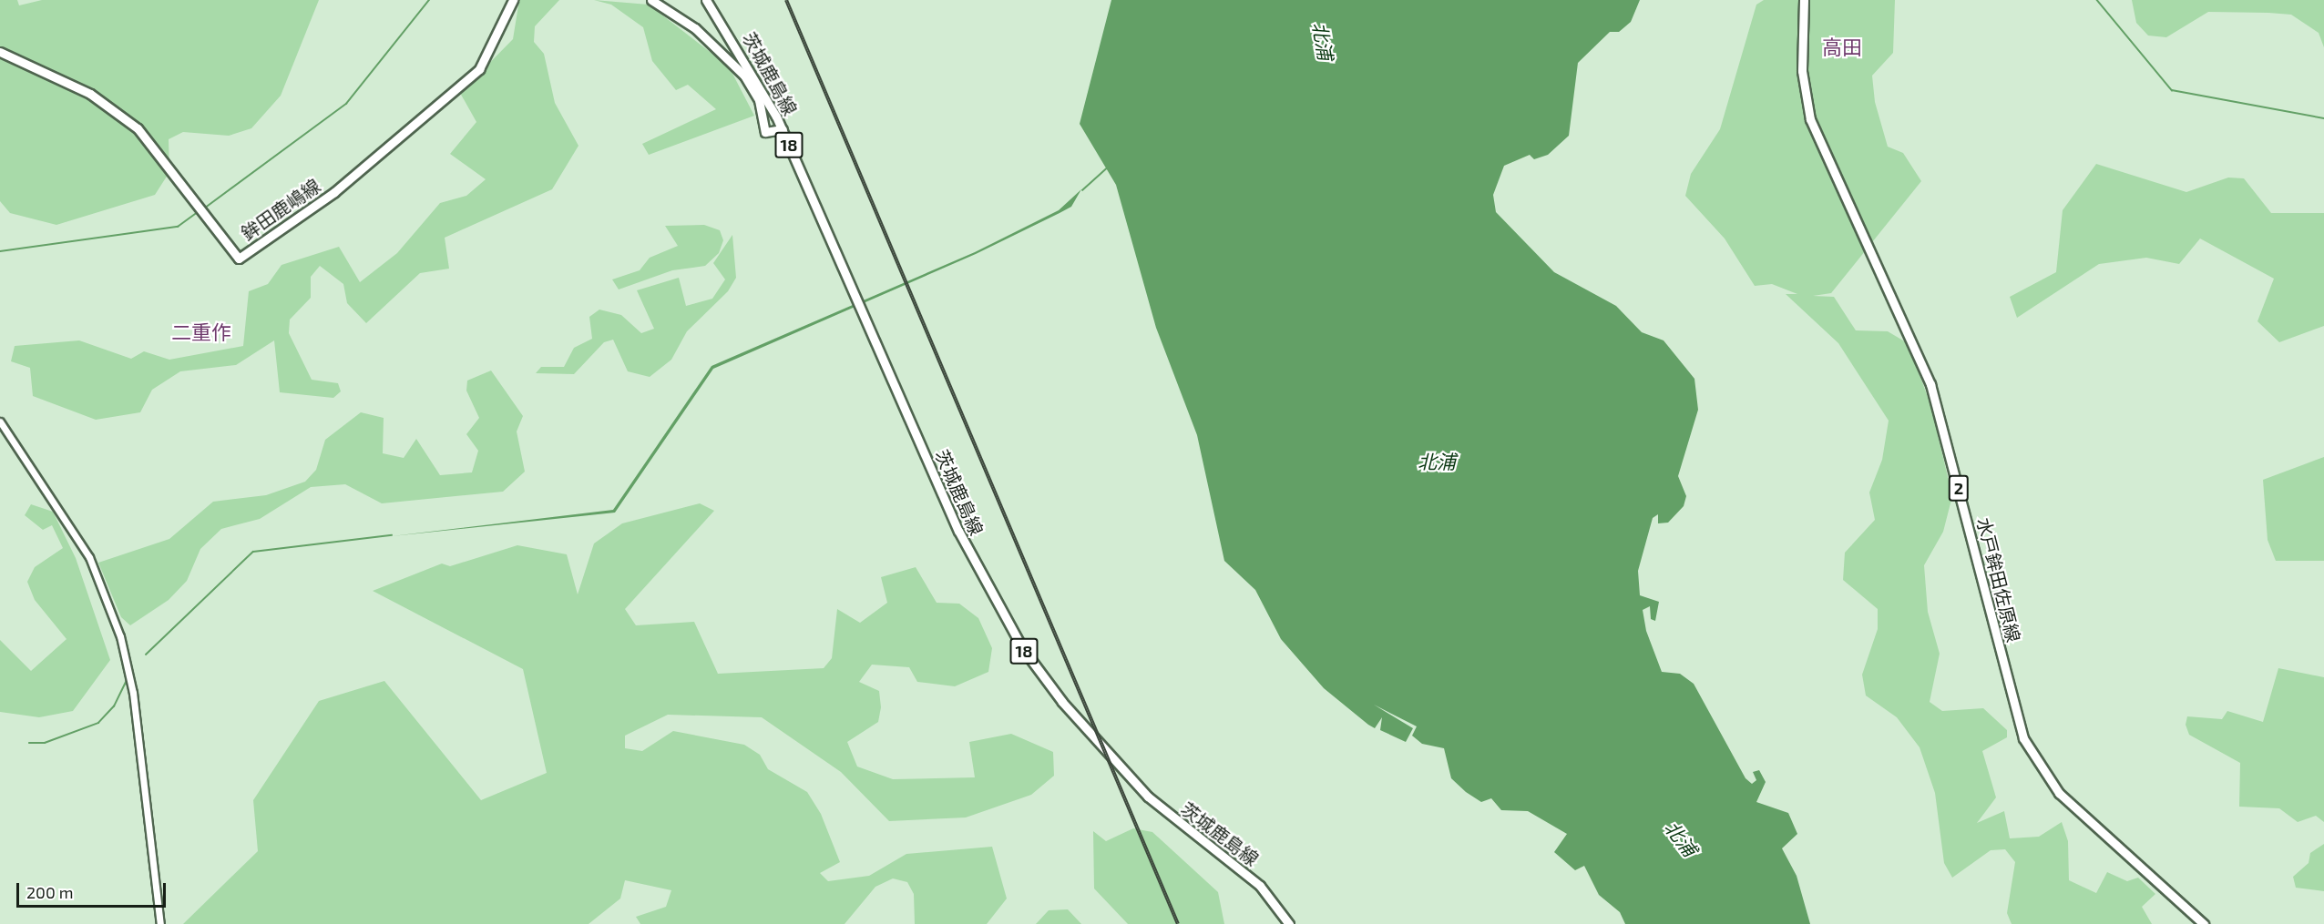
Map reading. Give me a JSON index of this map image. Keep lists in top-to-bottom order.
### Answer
{
  "streets": {
    "main road": [
      "茨城鹿島線",
      "18",
      "鉾田鹿嶋線",
      "2",
      "水戸鉾田佐原線"
    ]
  },
  "districts": ["高田", "二重作"],
  "water": ["北浦"],
  "scale_bar": "200 m"
}
